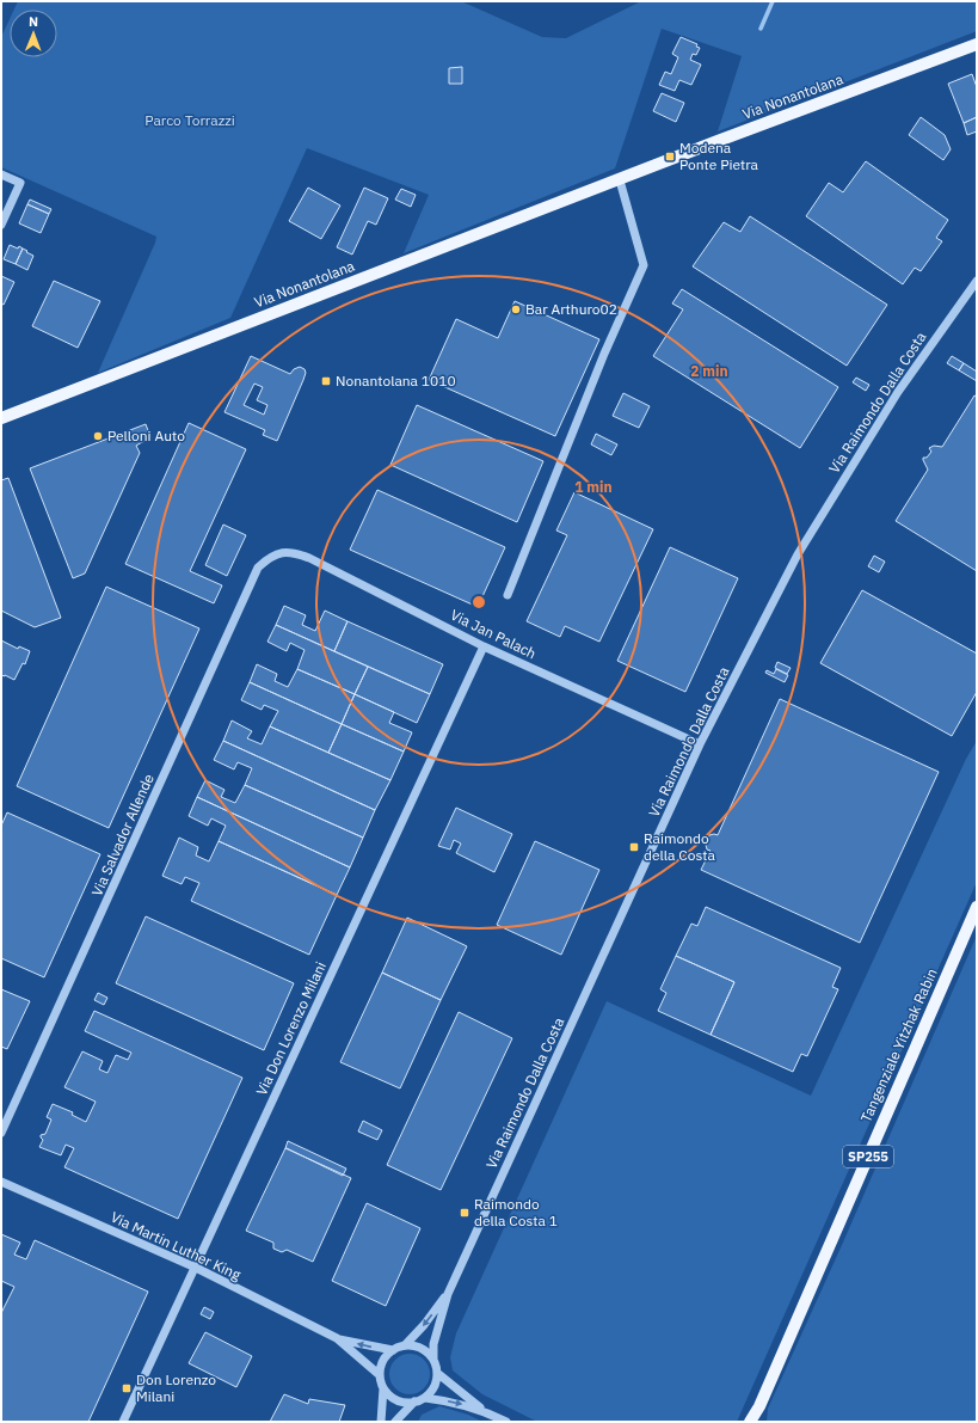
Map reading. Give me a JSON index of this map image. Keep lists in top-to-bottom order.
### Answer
{
  "streets": {
    "main road": ["Via Nonantolana", "Tangenziale Yitzhak Rabin", "SP255"],
    "street": [
      "Via Raimondo Dalla Costa",
      "Via Jan Palach",
      "Via Salvador Allende",
      "Via Don Lorenzo Milani",
      "Via Martin Luther King"
    ]
  },
  "crossings": [
    ["Via Raimondo Dalla Costa", "Via Jan Palach"],
    ["Via Jan Palach", "Via Salvador Allende"],
    ["Via Jan Palach", "Via Don Lorenzo Milani"],
    ["Via Don Lorenzo Milani", "Via Martin Luther King"]
  ],
  "parks": ["Parco Torrazzi"],
  "places": {
    "transit": [
      "Modena Ponte Pietra",
      "Nonantolana 1010",
      "Raimondo della Costa",
      "Raimondo della Costa 1",
      "Don Lorenzo Milani"
    ],
    "other": ["Bar Arthuro02", "Pelloni Auto"]
  },
  "north": "top",
  "rings": ["2 min", "1 min"]
}
